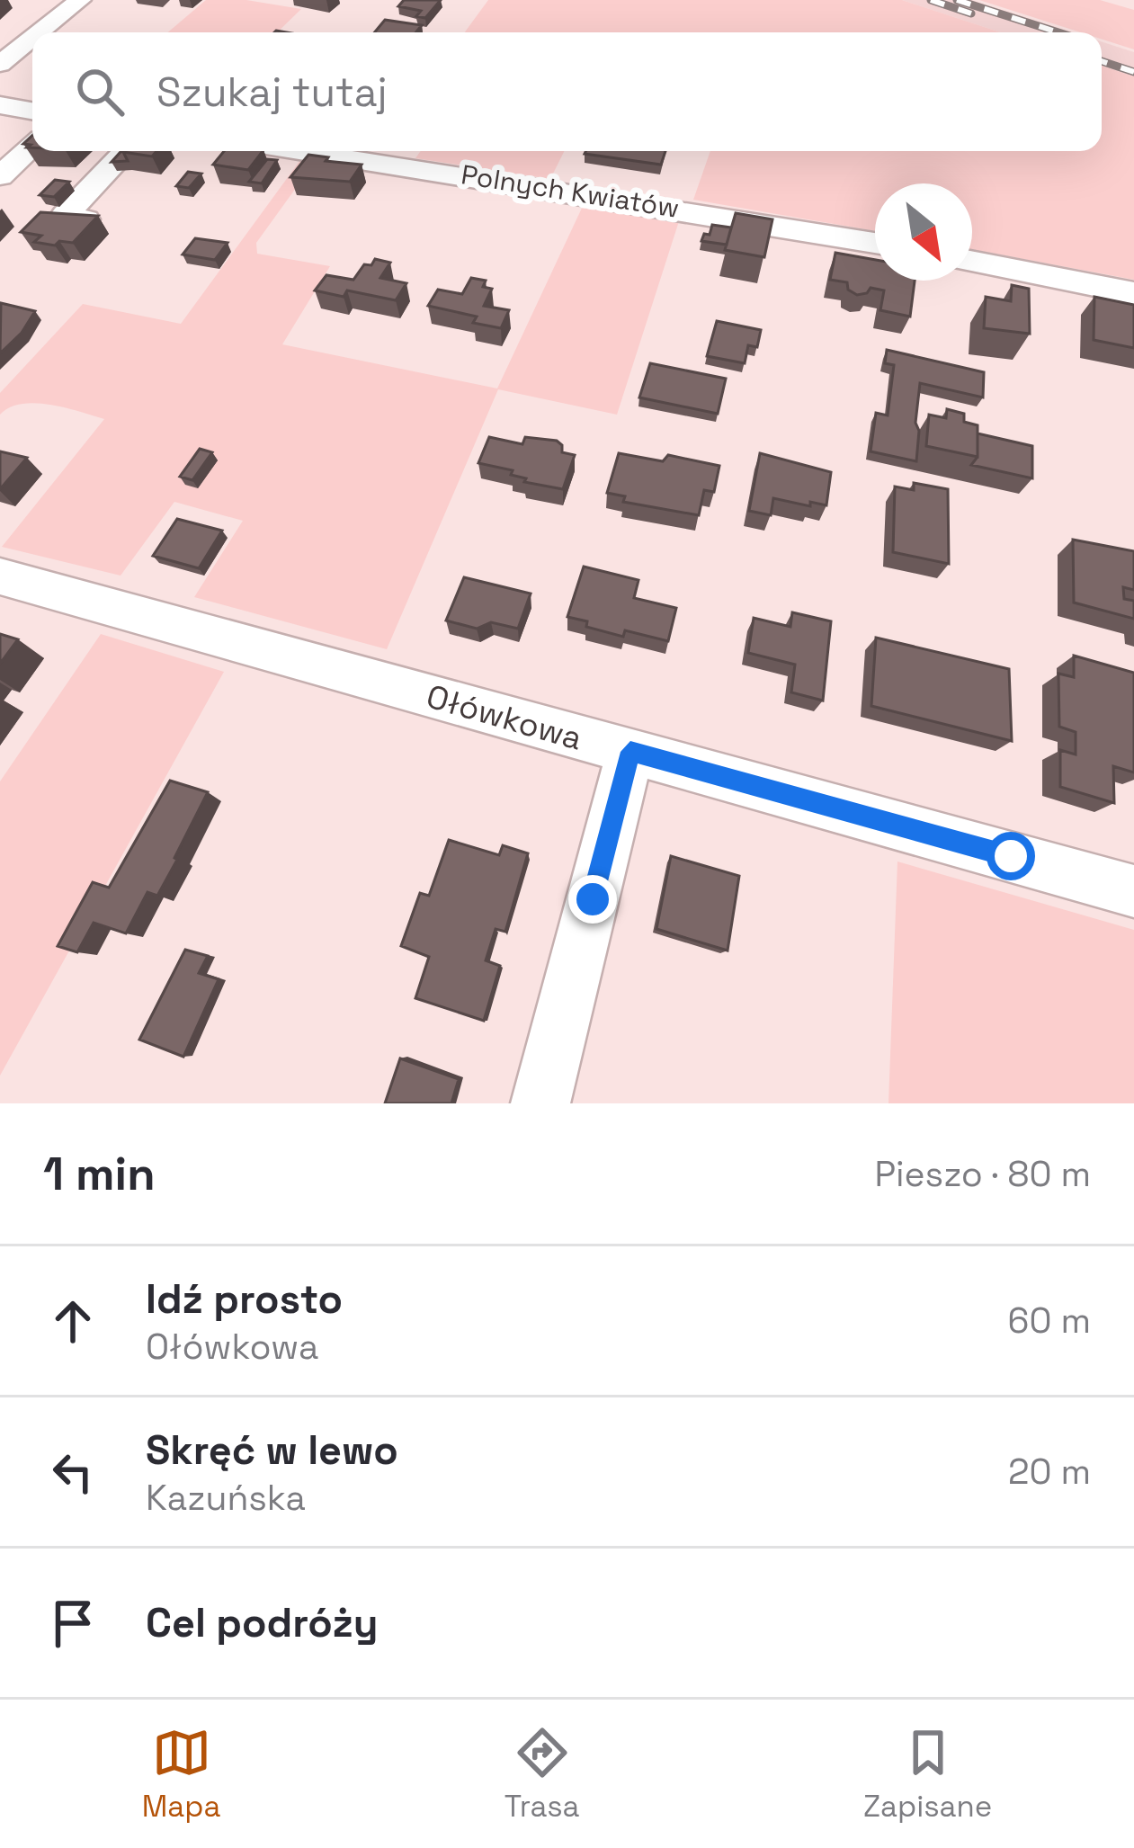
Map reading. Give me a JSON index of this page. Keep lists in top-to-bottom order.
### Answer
{
  "streets": {
    "street": ["Polnych Kwiatów", "Ołówkowa"]
  },
  "north": "bottom right",
  "page": {
    "search": "Szukaj tutaj",
    "heading": ["1 min", "Pieszo · 80 m"],
    "list": [
      ["Idź prosto", "Ołówkowa", "60 m"],
      ["Skręć w lewo", "Kazuńska", "20 m"],
      "Cel podróży"
    ],
    "nav": ["Mapa", "Trasa", "Zapisane"]
  }
}
